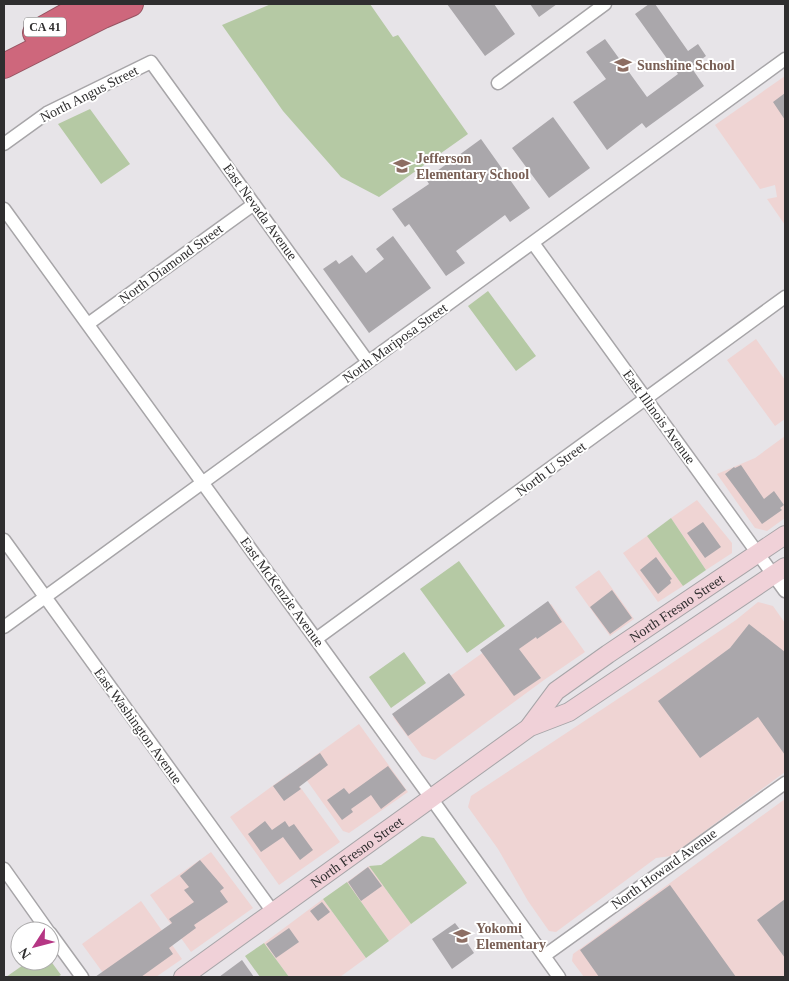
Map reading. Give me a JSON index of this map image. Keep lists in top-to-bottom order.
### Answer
{
  "streets": {
    "highway": ["CA 41"],
    "main road": ["North Fresno Street"],
    "street": [
      "North Angus Street",
      "East Nevada Avenue",
      "North Diamond Street",
      "North Mariposa Street",
      "East Illinois Avenue",
      "North U Street",
      "East McKenzie Avenue",
      "East Washington Avenue",
      "North Howard Avenue"
    ]
  },
  "crossings": [
    ["North Angus Street", "East Nevada Avenue"],
    ["East Nevada Avenue", "North Diamond Street"],
    ["East Nevada Avenue", "North Mariposa Street"],
    ["North Diamond Street", "East McKenzie Avenue"],
    ["North Mariposa Street", "East Illinois Avenue"],
    ["North Mariposa Street", "East McKenzie Avenue"],
    ["North Mariposa Street", "East Washington Avenue"],
    ["East Illinois Avenue", "North U Street"],
    ["East Illinois Avenue", "North Fresno Street"],
    ["North U Street", "East McKenzie Avenue"],
    ["East McKenzie Avenue", "North Fresno Street"],
    ["East McKenzie Avenue", "North Howard Avenue"],
    ["North Fresno Street", "East Washington Avenue"]
  ],
  "places": {
    "school or university": ["Sunshine School", "Jefferson Elementary School", "Yokomi Elementary"]
  },
  "north": "bottom left"
}
